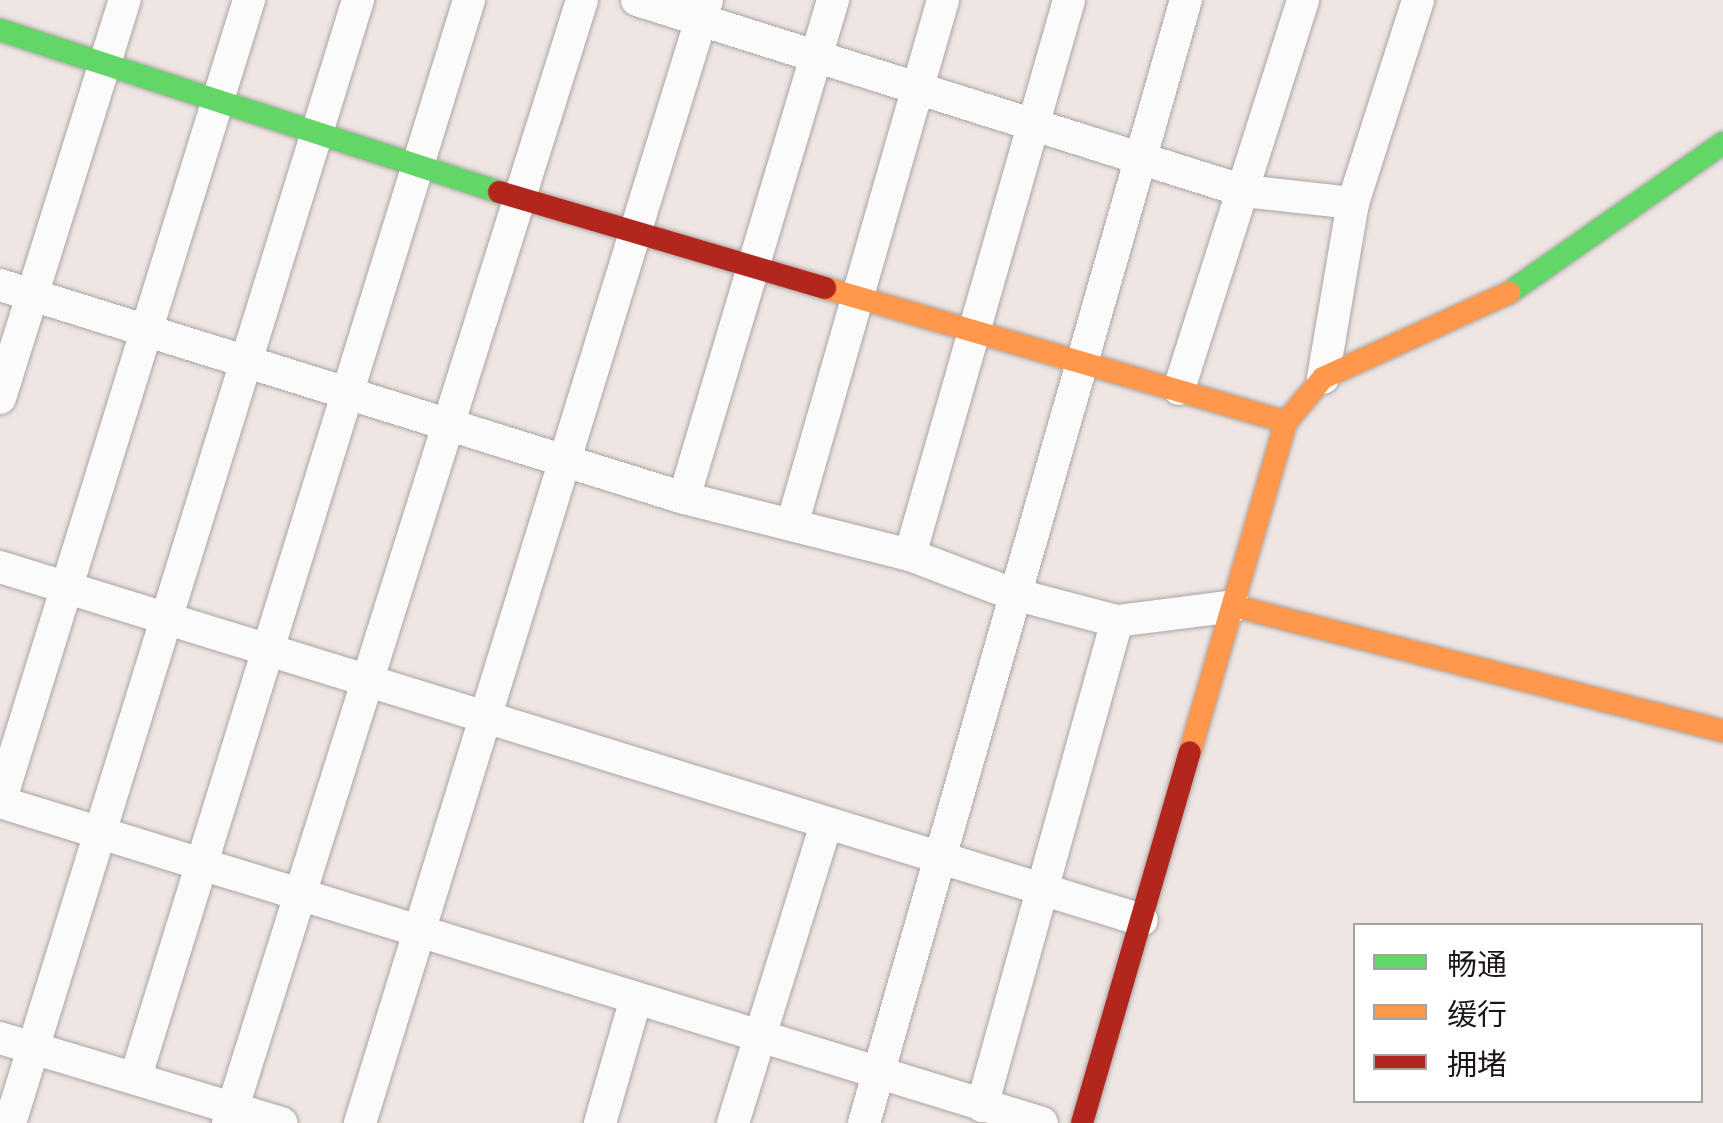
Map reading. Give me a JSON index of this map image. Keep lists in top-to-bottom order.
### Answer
{
  "legend": ["畅通", "缓行", "拥堵"]
}
